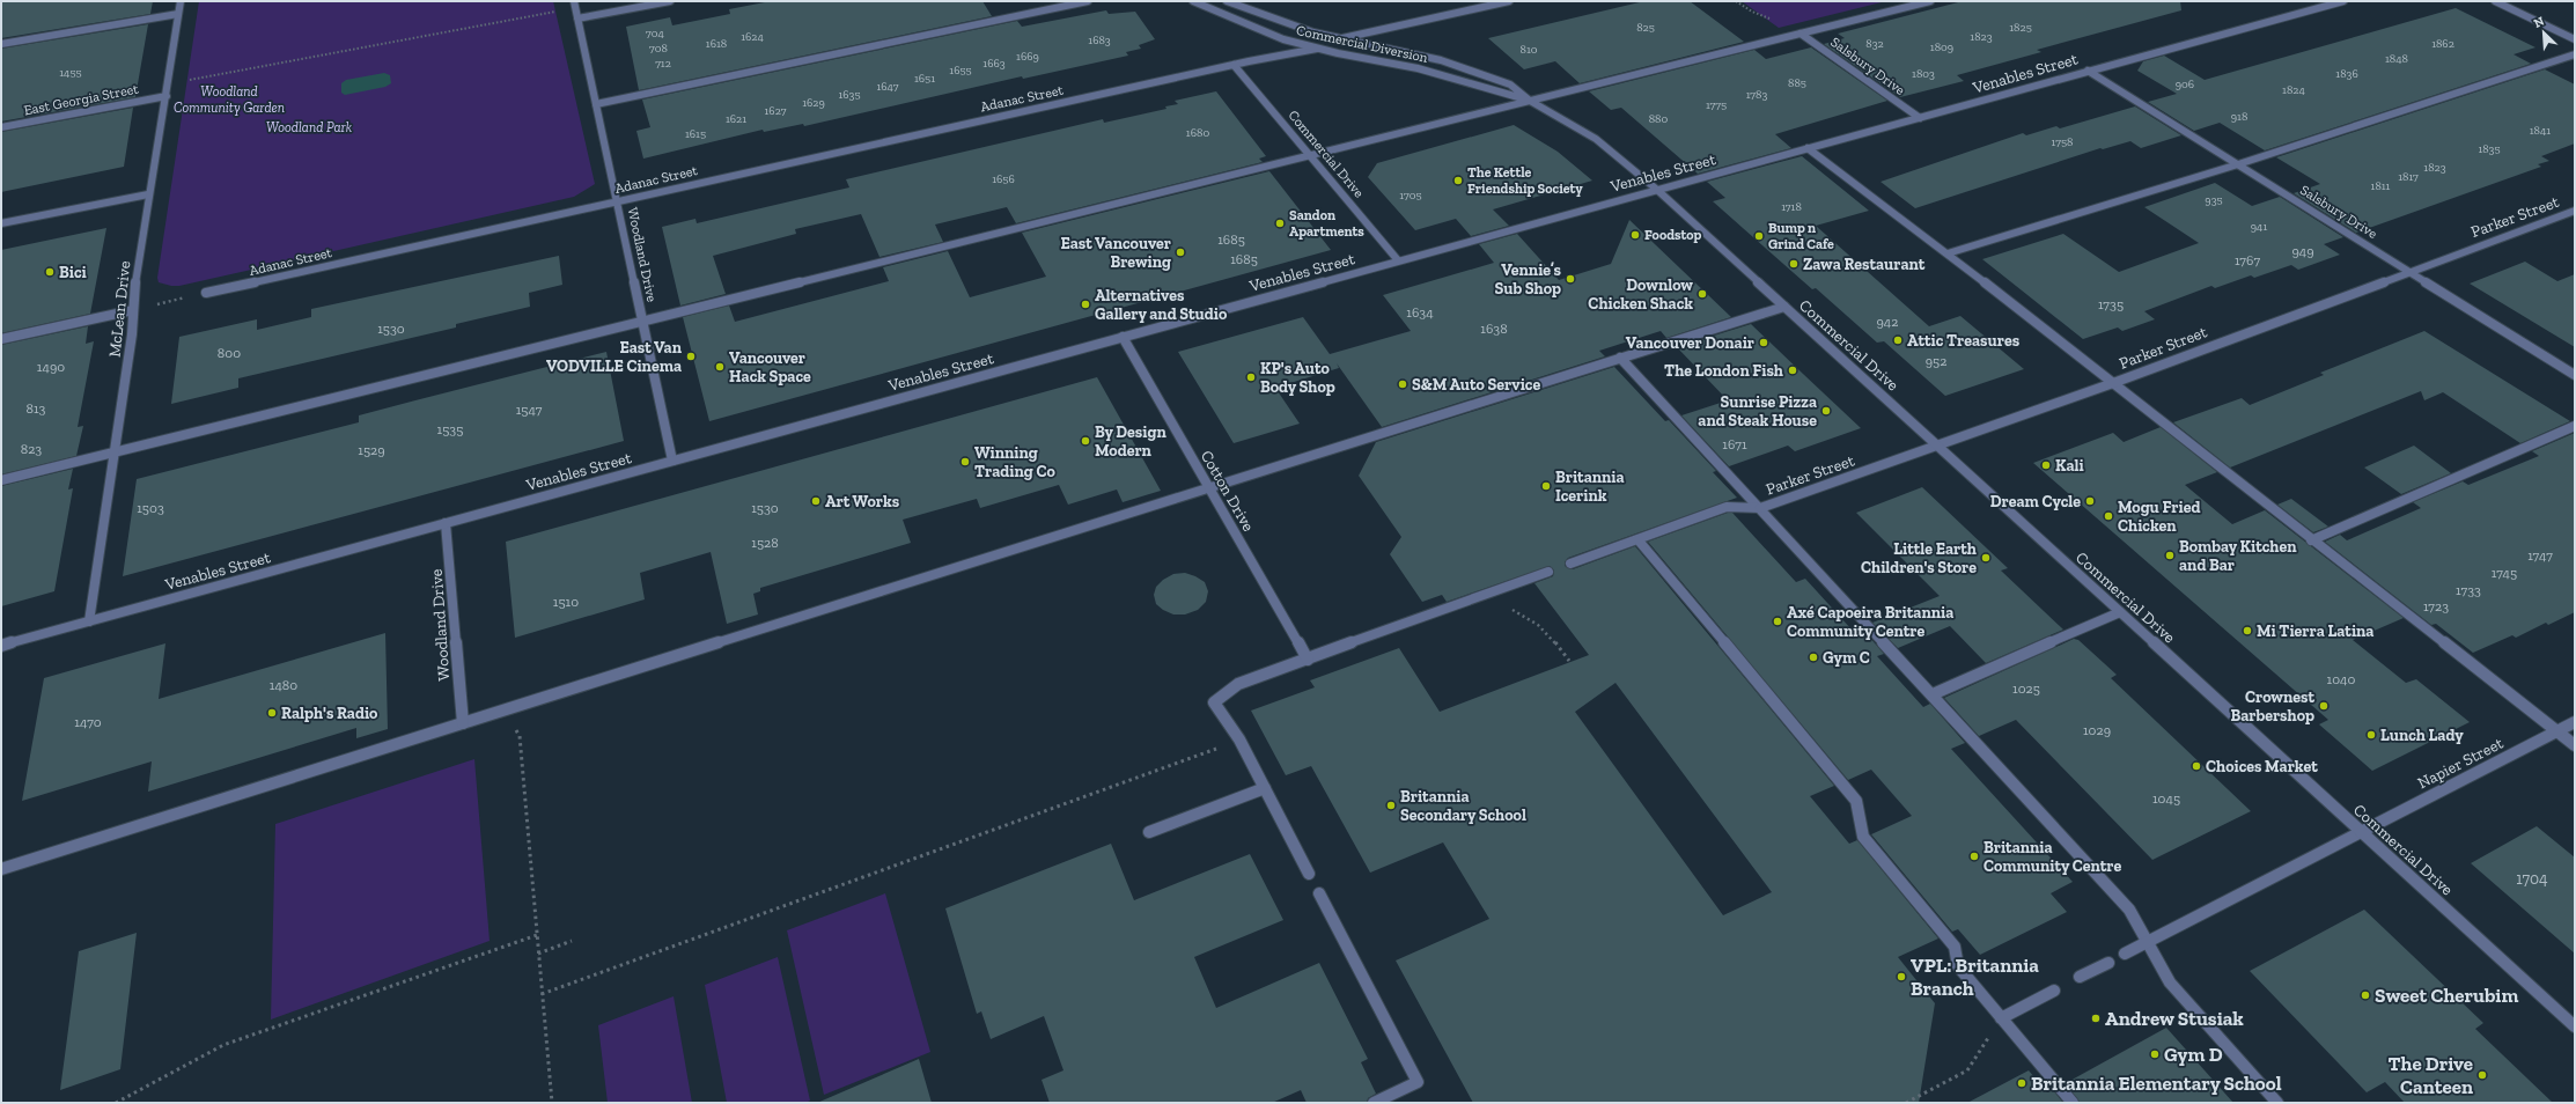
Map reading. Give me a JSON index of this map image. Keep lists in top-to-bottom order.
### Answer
{
  "streets": {
    "street": [
      "Commercial Diversion",
      "Salsbury Drive",
      "Venables Street",
      "Adanac Street",
      "East Georgia Street",
      "Commercial Drive",
      "Parker Street",
      "Woodland Drive",
      "McLean Drive",
      "Cotton Drive",
      "Napier Street"
    ]
  },
  "crossings": [
    ["Commercial Diversion", "Venables Street"],
    ["Commercial Diversion", "Adanac Street"],
    ["Commercial Diversion", "Commercial Drive"],
    ["Salsbury Drive", "Venables Street"],
    ["Salsbury Drive", "Parker Street"],
    ["Venables Street", "Commercial Drive"],
    ["Venables Street", "Woodland Drive"],
    ["Venables Street", "McLean Drive"],
    ["Venables Street", "Cotton Drive"],
    ["Adanac Street", "Commercial Drive"],
    ["Adanac Street", "Woodland Drive"],
    ["East Georgia Street", "McLean Drive"],
    ["Commercial Drive", "Parker Street"],
    ["Commercial Drive", "Napier Street"]
  ],
  "parks": ["Woodland Community Garden", "Woodland Park"],
  "places": [
    "The Kettle Friendship Society",
    "Sandon Apartments",
    "Foodstop",
    "Bump n Grind Cafe",
    "East Vancouver Brewing",
    "Zawa Restaurant",
    "Bici",
    "Vennie’s Sub Shop",
    "Downlow Chicken Shack",
    "Alternatives Gallery and Studio",
    "Attic Treasures",
    "Vancouver Donair",
    "East Van VODVILLE Cinema",
    "Vancouver Hack Space",
    "The London Fish",
    "KP's Auto Body Shop",
    "S&M Auto Service",
    "Sunrise Pizza and Steak House",
    "By Design Modern",
    "Winning Trading Co",
    "Kali",
    "Britannia Icerink",
    "Art Works",
    "Dream Cycle",
    "Mogu Fried Chicken",
    "Bombay Kitchen and Bar",
    "Little Earth Children's Store",
    "Axé Capoeira Britannia Community Centre",
    "Mi Tierra Latina",
    "Gym C",
    "Crownest Barbershop",
    "Ralph's Radio",
    "Lunch Lady",
    "Choices Market",
    "Britannia Secondary School",
    "Britannia Community Centre",
    "VPL: Britannia Branch",
    "Sweet Cherubim",
    "Andrew Stusiak",
    "Gym D",
    "The Drive Canteen",
    "Britannia Elementary School"
  ],
  "house_numbers": [
    "825",
    "1825",
    "704",
    "1624",
    "1823",
    "1683",
    "1618",
    "832",
    "1862",
    "1809",
    "708",
    "810",
    "1669",
    "1848",
    "712",
    "1663",
    "1655",
    "1455",
    "1803",
    "1836",
    "1651",
    "885",
    "906",
    "1647",
    "1824",
    "1635",
    "1783",
    "1629",
    "1775",
    "1627",
    "918",
    "1621",
    "880",
    "1841",
    "1680",
    "1615",
    "1758",
    "1835",
    "1823",
    "1817",
    "1656",
    "1811",
    "1705",
    "935",
    "1718",
    "941",
    "1685",
    "949",
    "1685",
    "1767",
    "1735",
    "1634",
    "942",
    "1530",
    "1638",
    "800",
    "952",
    "1490",
    "813",
    "1547",
    "1535",
    "1671",
    "823",
    "1529",
    "1503",
    "1530",
    "1528",
    "1747",
    "1745",
    "1733",
    "1510",
    "1723",
    "1040",
    "1480",
    "1025",
    "1470",
    "1029",
    "1045",
    "1704"
  ],
  "north": "top left"
}
